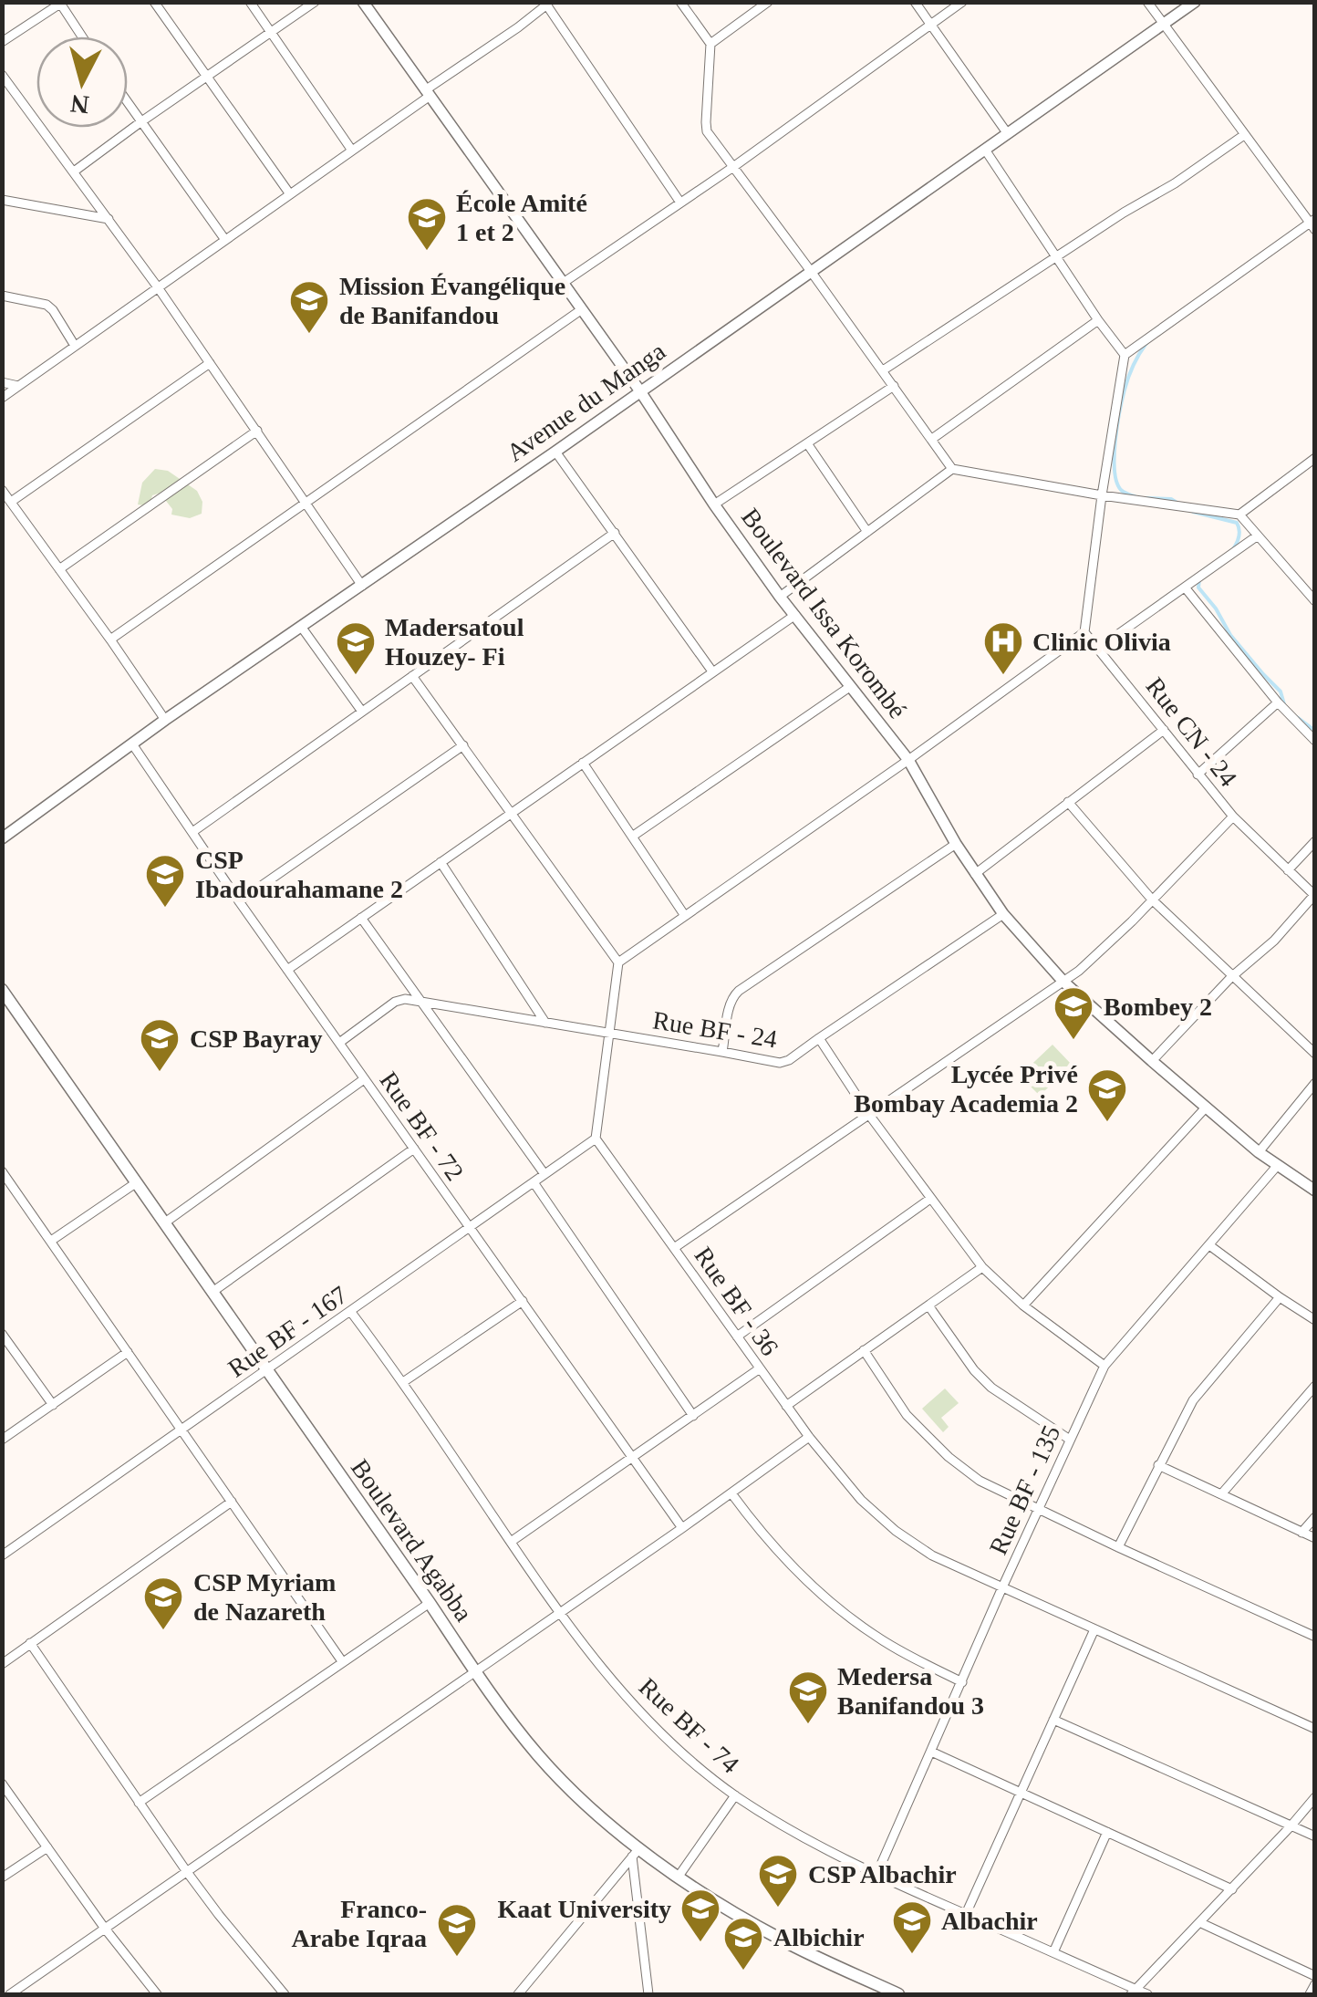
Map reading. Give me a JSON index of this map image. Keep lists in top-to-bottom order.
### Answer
{
  "streets": {
    "main road": ["Boulevard Agabba"],
    "street": [
      "Avenue du Manga",
      "Boulevard Issa Korombé",
      "Rue CN - 24",
      "Rue BF - 24",
      "Rue BF - 72",
      "Rue BF - 36",
      "Rue BF - 167",
      "Rue BF - 135",
      "Rue BF - 74"
    ]
  },
  "crossings": [
    ["Avenue du Manga", "Boulevard Issa Korombé"],
    ["Avenue du Manga", "Rue BF - 72"],
    ["Boulevard Issa Korombé", "Rue BF - 24"],
    ["Boulevard Issa Korombé", "Rue BF - 135"],
    ["Rue BF - 24", "Rue BF - 72"],
    ["Rue BF - 72", "Rue BF - 167"],
    ["Rue BF - 36", "Rue BF - 167"],
    ["Rue BF - 36", "Rue BF - 135"],
    ["Rue BF - 167", "Boulevard Agabba"],
    ["Rue BF - 167", "Rue BF - 74"],
    ["Rue BF - 135", "Rue BF - 74"]
  ],
  "places": {
    "school or university": [
      "École Amité 1 et 2",
      "Mission Évangélique de Banifandou",
      "Madersatoul Houzey- Fi",
      "CSP Ibadourahamane 2",
      "Bombey 2",
      "CSP Bayray",
      "Lycée Privé Bombay Academia 2",
      "CSP Myriam de Nazareth",
      "Medersa Banifandou 3",
      "CSP Albachir",
      "Kaat University",
      "Albachir",
      "Franco- Arabe Iqraa",
      "Albichir"
    ],
    "hospital": ["Clinic Olivia"]
  },
  "north": "bottom"
}
